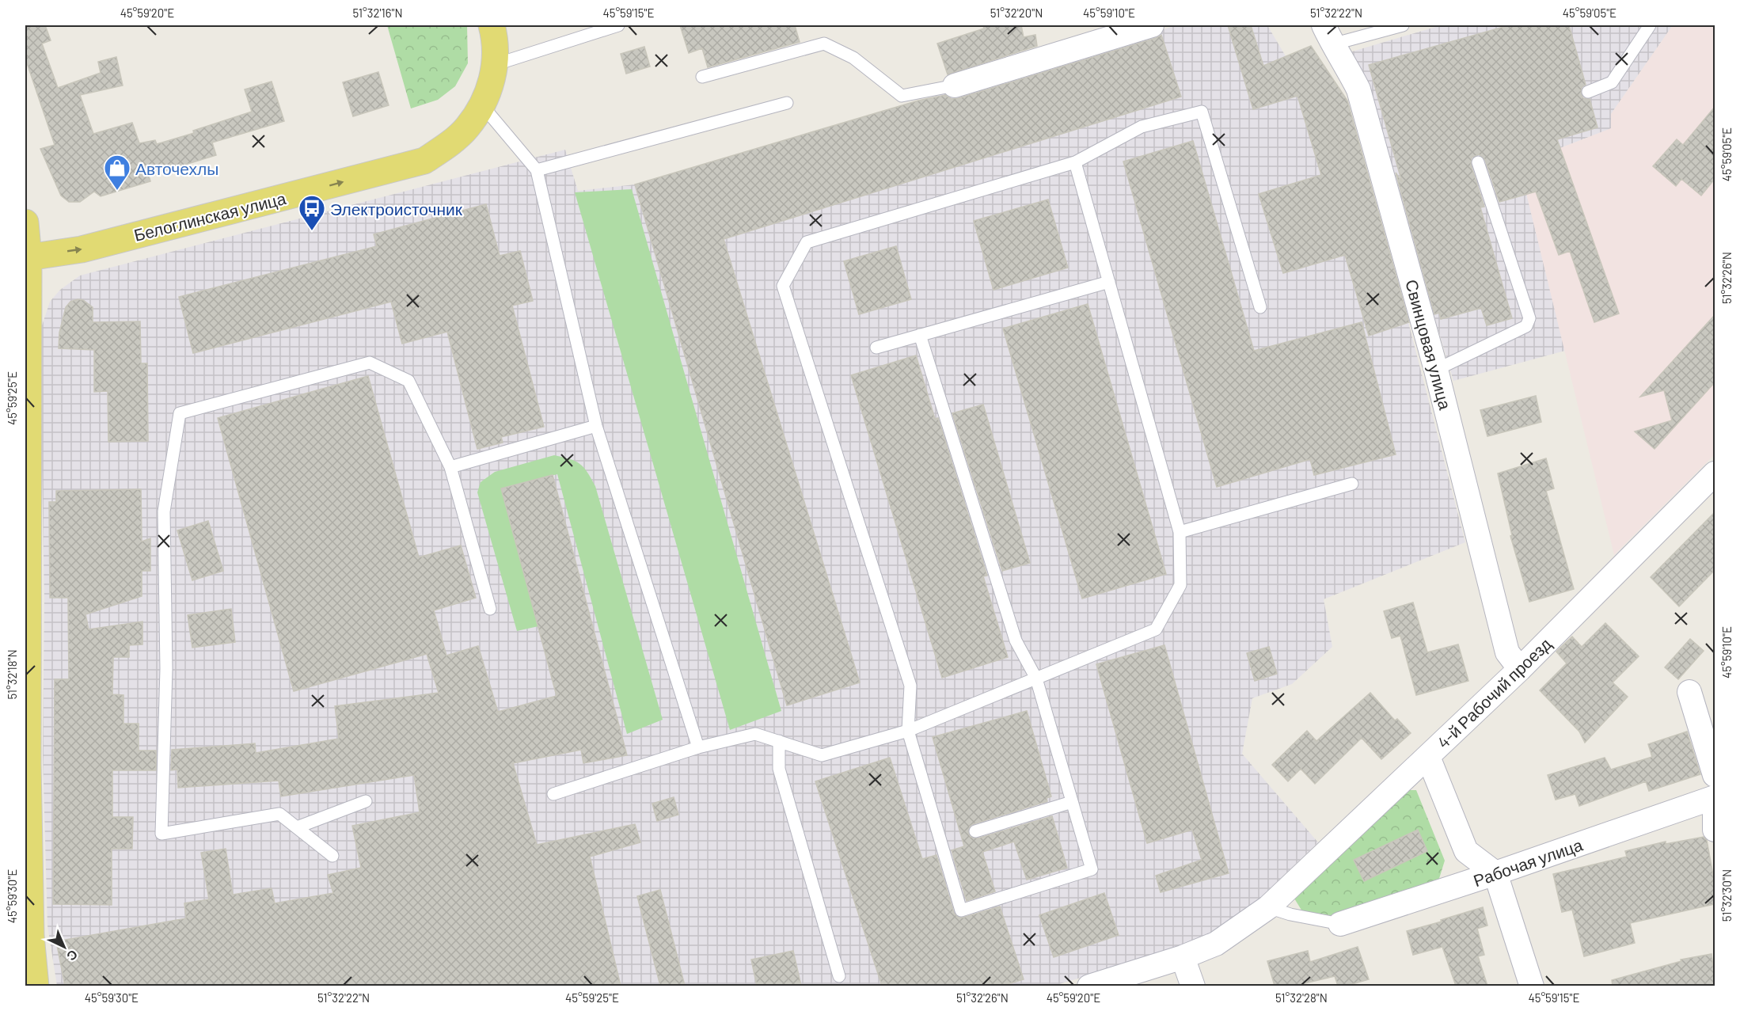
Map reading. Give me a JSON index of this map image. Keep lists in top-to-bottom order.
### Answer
{
  "streets": {
    "main road": ["Белоглинская улица"],
    "street": ["Свинцовая улица", "4-й Рабочий проезд", "Рабочая улица"]
  },
  "crossings": [
    ["Свинцовая улица", "4-й Рабочий проезд"]
  ],
  "one_way": ["Белоглинская улица"],
  "places": {
    "shop": ["Авточехлы"],
    "bus stop": ["Электроисточник"]
  },
  "north": "bottom right",
  "coordinates": [
    "45°59'20\"E",
    "51°32'16\"N",
    "45°59'15\"E",
    "51°32'20\"N",
    "45°59'10\"E",
    "51°32'22\"N",
    "45°59'05\"E",
    "51°32'26\"N",
    "45°59'25\"E",
    "51°32'18\"N",
    "51°32'30\"N",
    "45°59'30\"E",
    "51°32'28\"N"
  ]
}
